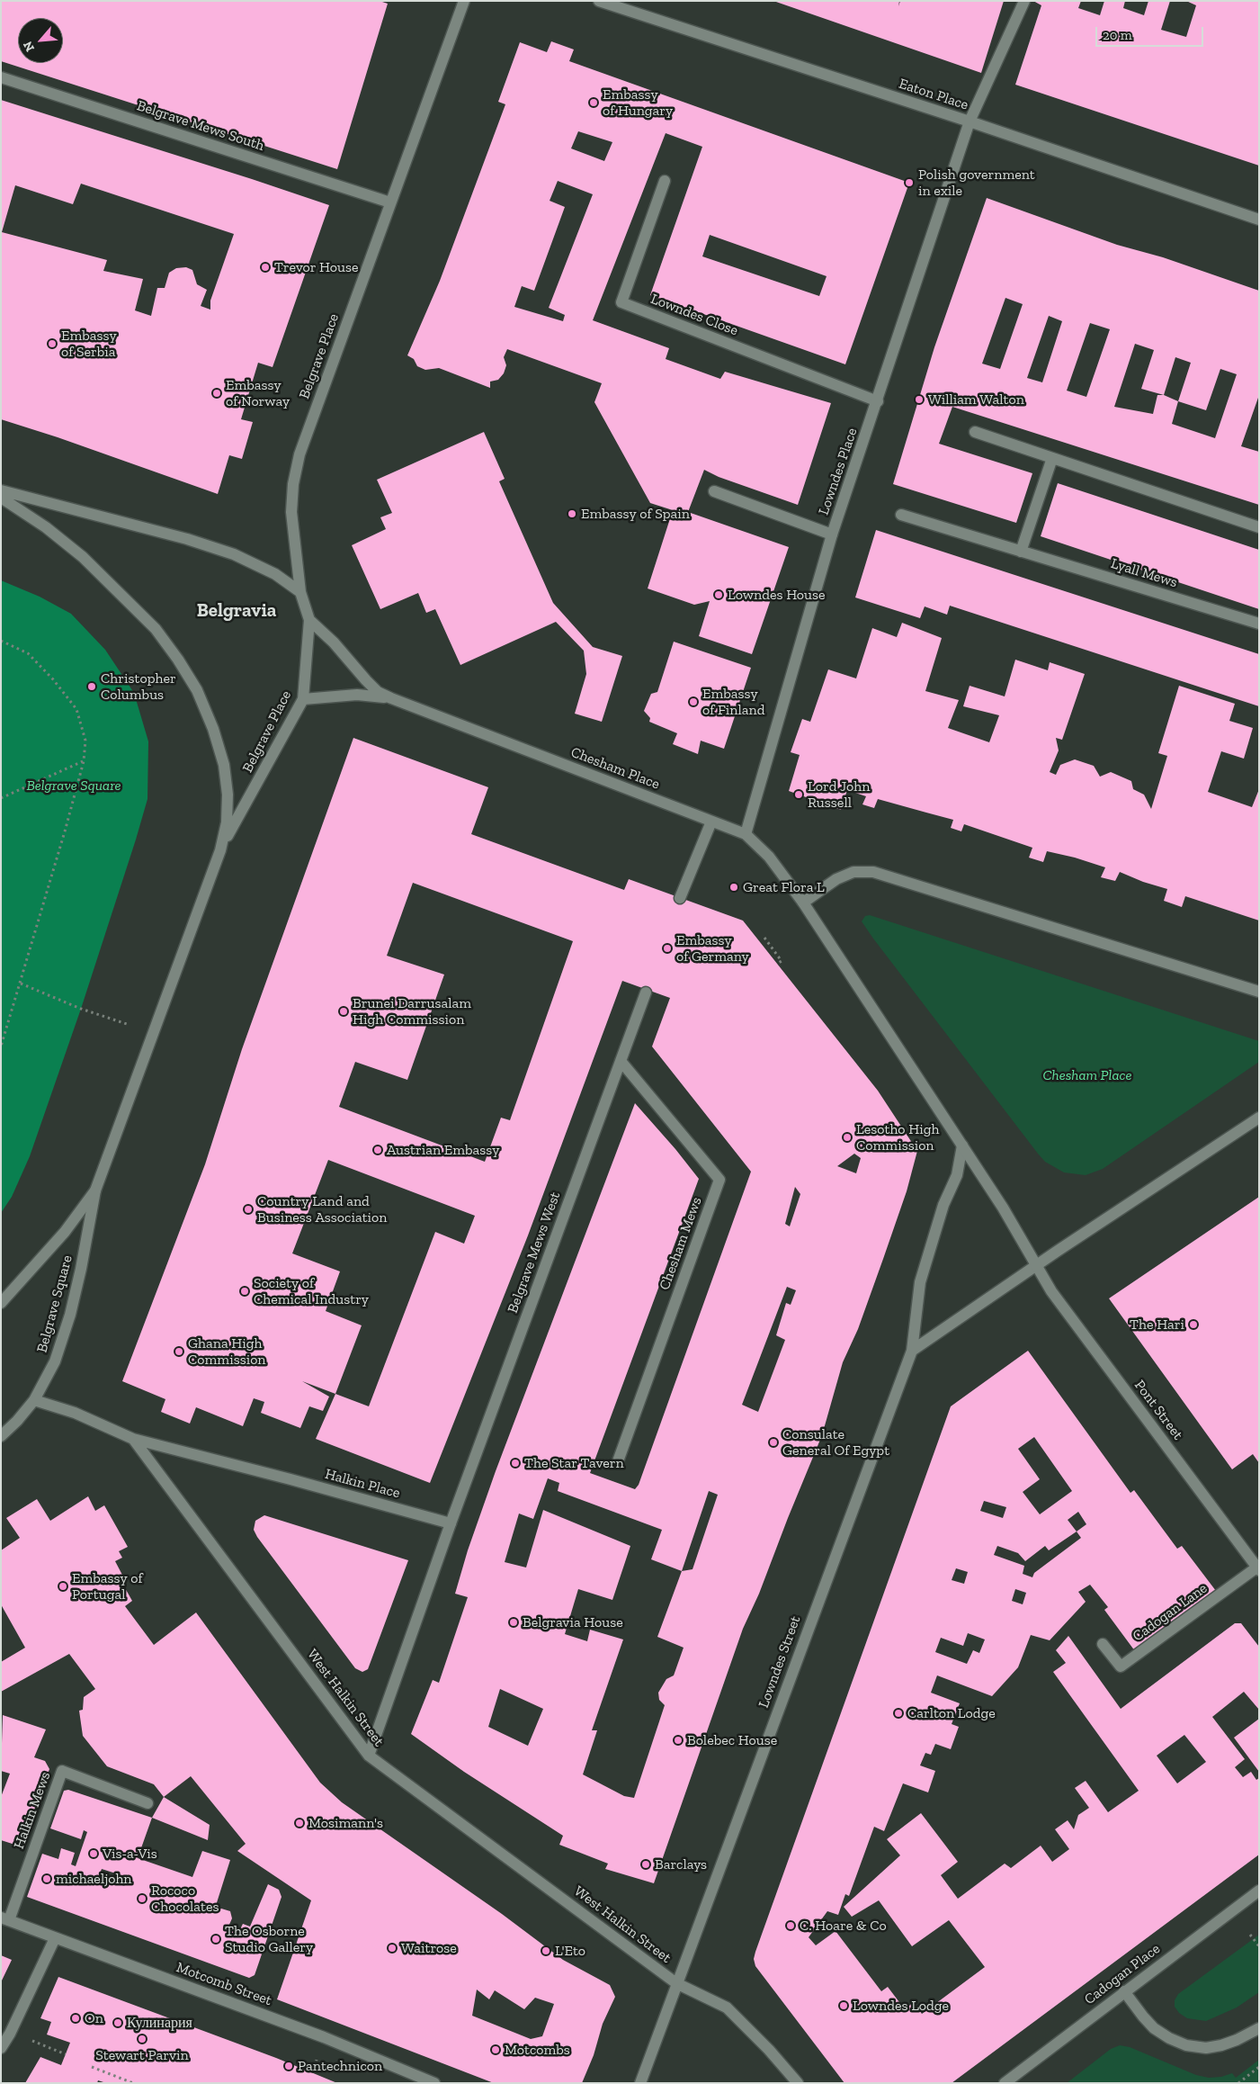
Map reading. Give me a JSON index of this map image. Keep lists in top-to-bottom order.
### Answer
{
  "streets": {
    "street": [
      "Eaton Place",
      "Belgrave Mews South",
      "Lowndes Close",
      "Belgrave Place",
      "Lowndes Place",
      "Lyall Mews",
      "Chesham Place",
      "Chesham Mews",
      "Belgrave Mews West",
      "Belgrave Square",
      "Pont Street",
      "Halkin Place",
      "Cadogan Lane",
      "Lowndes Street",
      "West Halkin Street",
      "Halkin Mews",
      "Cadogan Place",
      "Motcomb Street"
    ]
  },
  "crossings": [
    ["Eaton Place", "Lowndes Place"],
    ["Belgrave Mews South", "Belgrave Place"],
    ["Lowndes Close", "Lowndes Place"],
    ["Belgrave Place", "Chesham Place"],
    ["Belgrave Place", "Belgrave Square"],
    ["Lowndes Place", "Chesham Place"],
    ["Chesham Place", "Pont Street"],
    ["Chesham Mews", "Belgrave Mews West"],
    ["Belgrave Mews West", "Halkin Place"],
    ["Belgrave Square", "Halkin Place"],
    ["Pont Street", "Cadogan Lane"],
    ["Halkin Place", "West Halkin Street"],
    ["Lowndes Street", "West Halkin Street"],
    ["Halkin Mews", "Motcomb Street"]
  ],
  "districts": ["Belgravia"],
  "parks": ["Belgrave Square", "Chesham Place"],
  "places": [
    "Embassy of Hungary",
    "Polish government in exile",
    "Trevor House",
    "Embassy of Serbia",
    "Embassy of Norway",
    "William Walton",
    "Embassy of Spain",
    "Lowndes House",
    "Christopher Columbus",
    "Embassy of Finland",
    "Lord John Russell",
    "Great Flora L",
    "Embassy of Germany",
    "Brunei Darrusalam High Commission",
    "Lesotho High Commission",
    "Austrian Embassy",
    "Country Land and Business Association",
    "Society of Chemical Industry",
    "The Hari",
    "Ghana High Commission",
    "Consulate General Of Egypt",
    "The Star Tavern",
    "Embassy of Portugal",
    "Belgravia House",
    "Carlton Lodge",
    "Bolebec House",
    "Mosimann's",
    "Vis-a-Vis",
    "Barclays",
    "michaeljohn",
    "Rococo Chocolates",
    "C. Hoare & Co",
    "The Osborne Studio Gallery",
    "Waitrose",
    "L'Eto",
    "Lowndes Lodge",
    "On",
    "Кулинария",
    "Stewart Parvin",
    "Motcombs",
    "Pantechnicon"
  ],
  "scale_bar": "20 m",
  "north": "bottom left"
}
